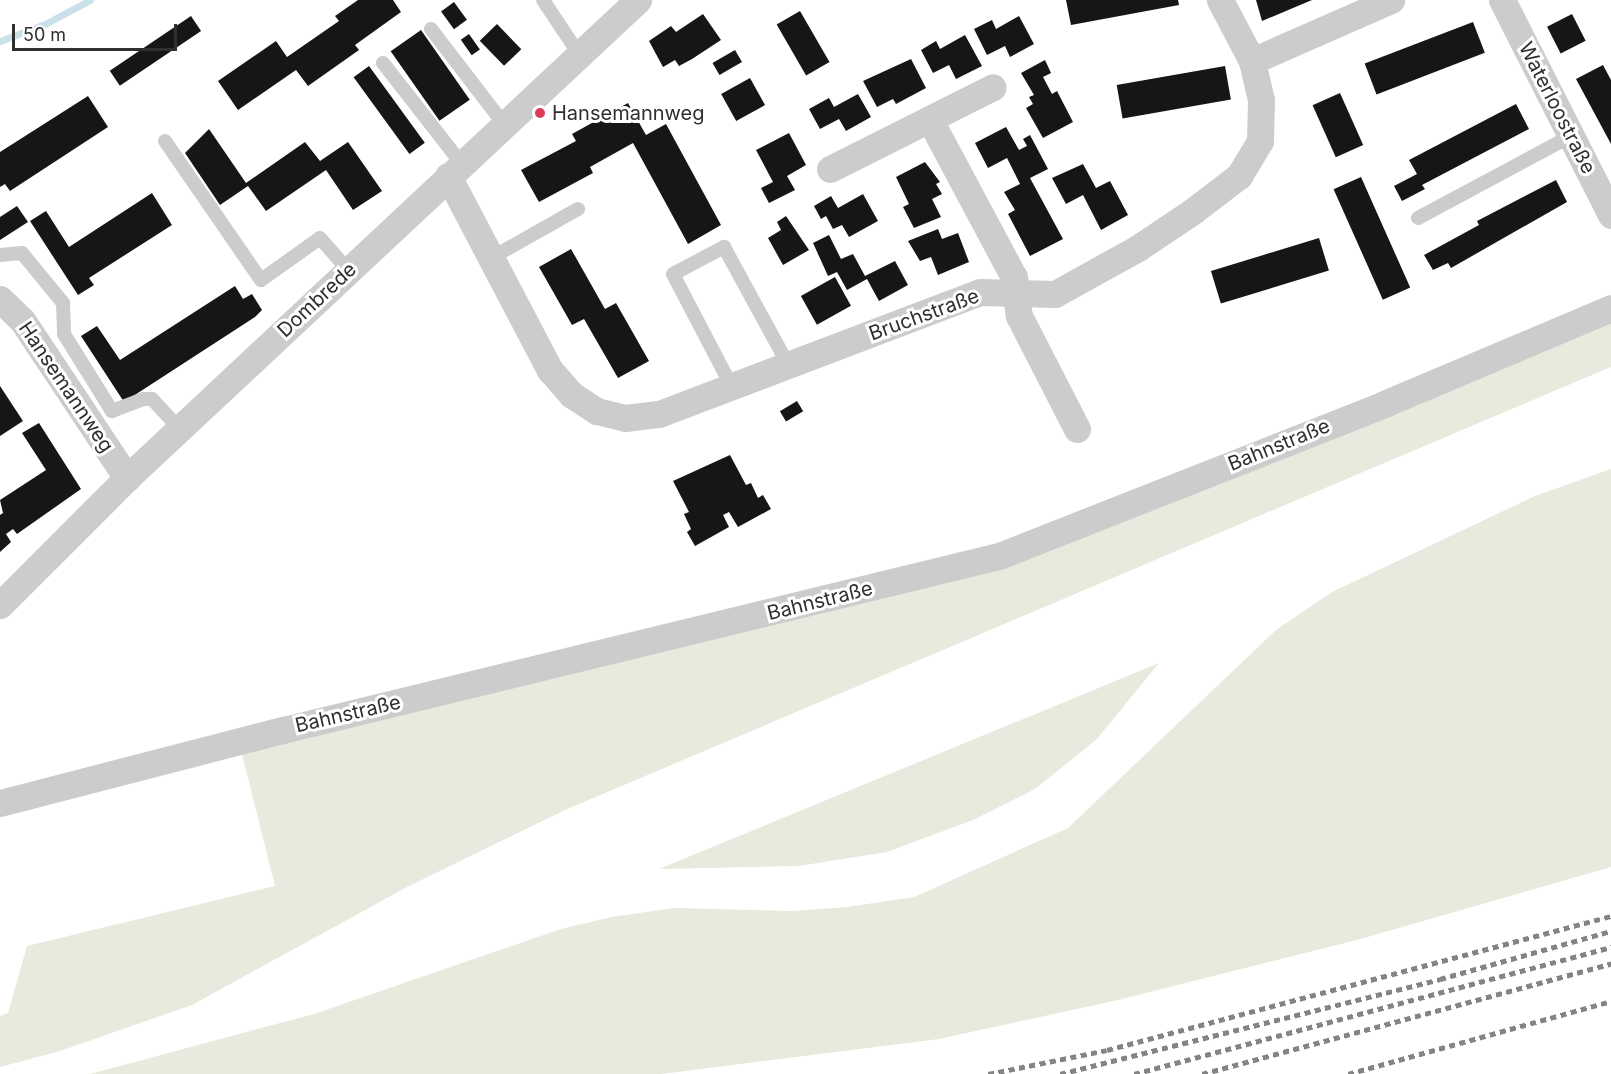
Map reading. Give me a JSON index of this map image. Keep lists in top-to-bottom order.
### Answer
{
  "streets": {
    "street": [
      "Waterloostraße",
      "Dombrede",
      "Bruchstraße",
      "Hansemannweg",
      "Bahnstraße"
    ]
  },
  "crossings": [
    ["Dombrede", "Bruchstraße"],
    ["Dombrede", "Hansemannweg"]
  ],
  "places": ["Hansemannweg"],
  "scale_bar": "50 m"
}
